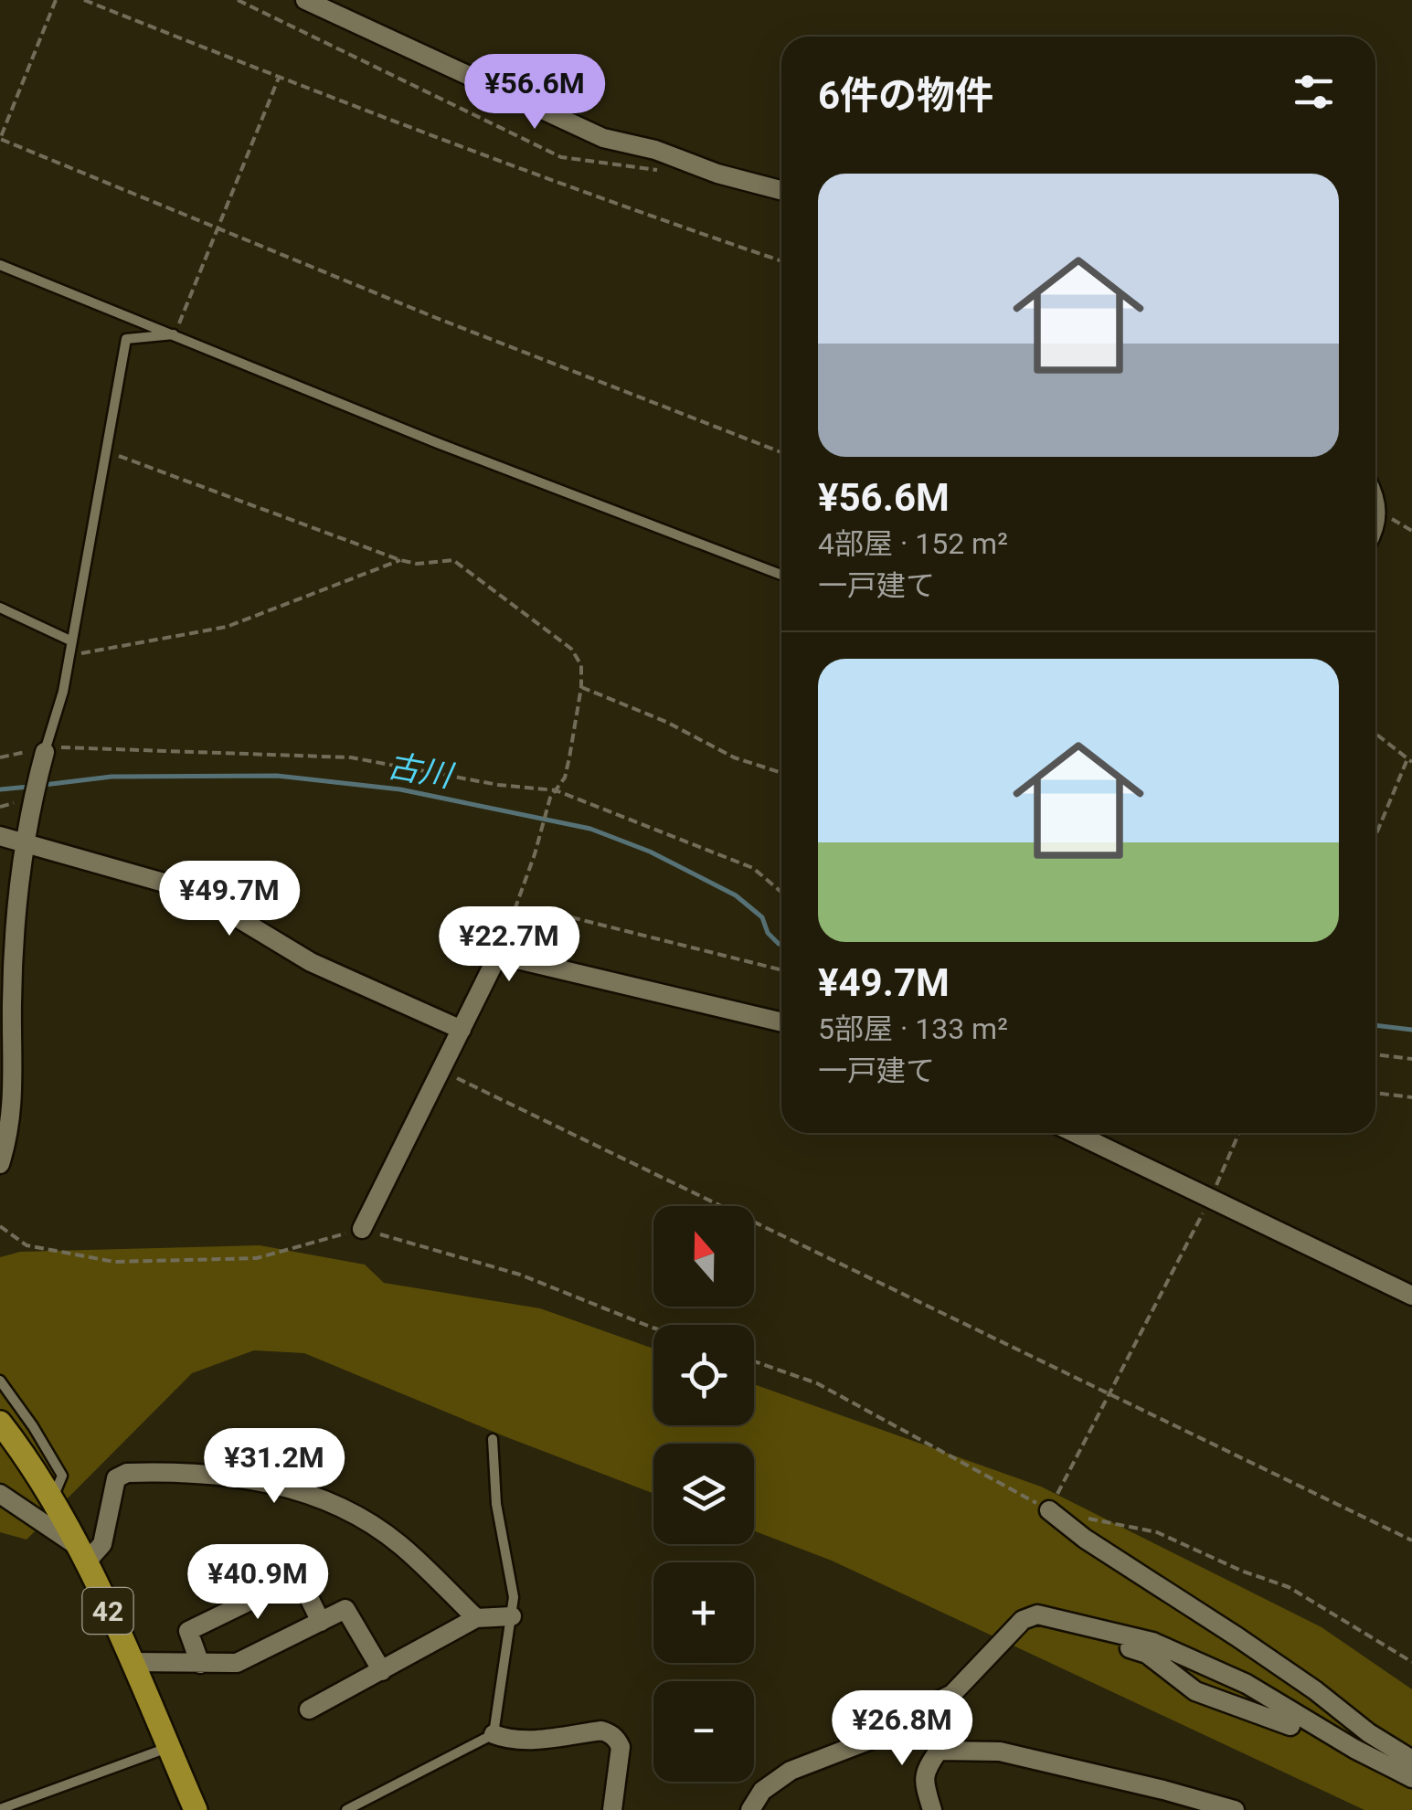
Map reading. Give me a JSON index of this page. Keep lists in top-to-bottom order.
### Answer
{
  "streets": {
    "main road": ["42"]
  },
  "water": ["古川"],
  "north": "top",
  "page": {
    "heading": "6件の物件",
    "price": [
      "¥56.6M",
      "¥49.7M",
      "¥22.7M",
      "¥31.2M",
      "¥40.9M",
      "¥26.8M"
    ],
    "list": [
      {
        "name": "¥56.6M",
        "note": "4部屋 · 152 m² · 一戸建て"
      },
      {
        "name": "¥49.7M",
        "note": "5部屋 · 133 m² · 一戸建て"
      }
    ],
    "map_buttons": ["+", "−"]
  }
}
